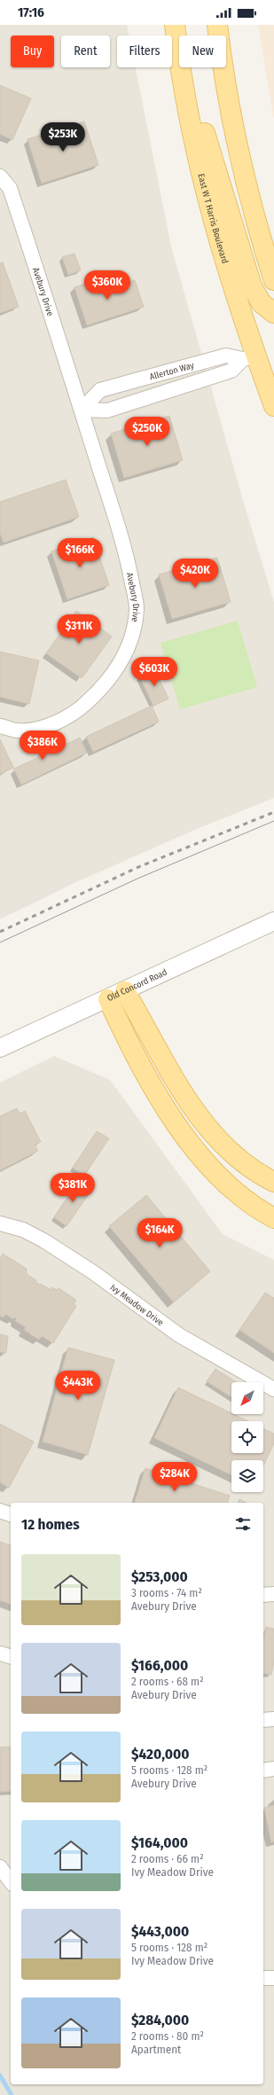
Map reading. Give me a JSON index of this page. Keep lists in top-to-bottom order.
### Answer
{
  "streets": {
    "main road": ["East W T Harris Boulevard"],
    "street": [
      "Avebury Drive",
      "Allerton Way",
      "Old Concord Road",
      "Ivy Meadow Drive"
    ]
  },
  "crossings": [
    ["East W T Harris Boulevard", "Allerton Way"],
    ["Avebury Drive", "Allerton Way"]
  ],
  "north": "bottom left",
  "page": {
    "status": "17:16",
    "chip": [
      "Buy",
      "Rent",
      "Filters",
      "New"
    ],
    "price": [
      "$253K",
      "$360K",
      "$250K",
      "$166K",
      "$420K",
      "$311K",
      "$603K",
      "$386K",
      "$381K",
      "$164K",
      "$443K",
      "$284K"
    ],
    "heading": "12 homes",
    "list": [
      {
        "name": "$253,000",
        "note": "3 rooms · 74 m² · Avebury Drive"
      },
      {
        "name": "$166,000",
        "note": "2 rooms · 68 m² · Avebury Drive"
      },
      {
        "name": "$420,000",
        "note": "5 rooms · 128 m² · Avebury Drive"
      },
      {
        "name": "$164,000",
        "note": "2 rooms · 66 m² · Ivy Meadow Drive"
      },
      {
        "name": "$443,000",
        "note": "5 rooms · 128 m² · Ivy Meadow Drive"
      },
      {
        "name": "$284,000",
        "note": "2 rooms · 80 m² · Apartment"
      }
    ]
  }
}
